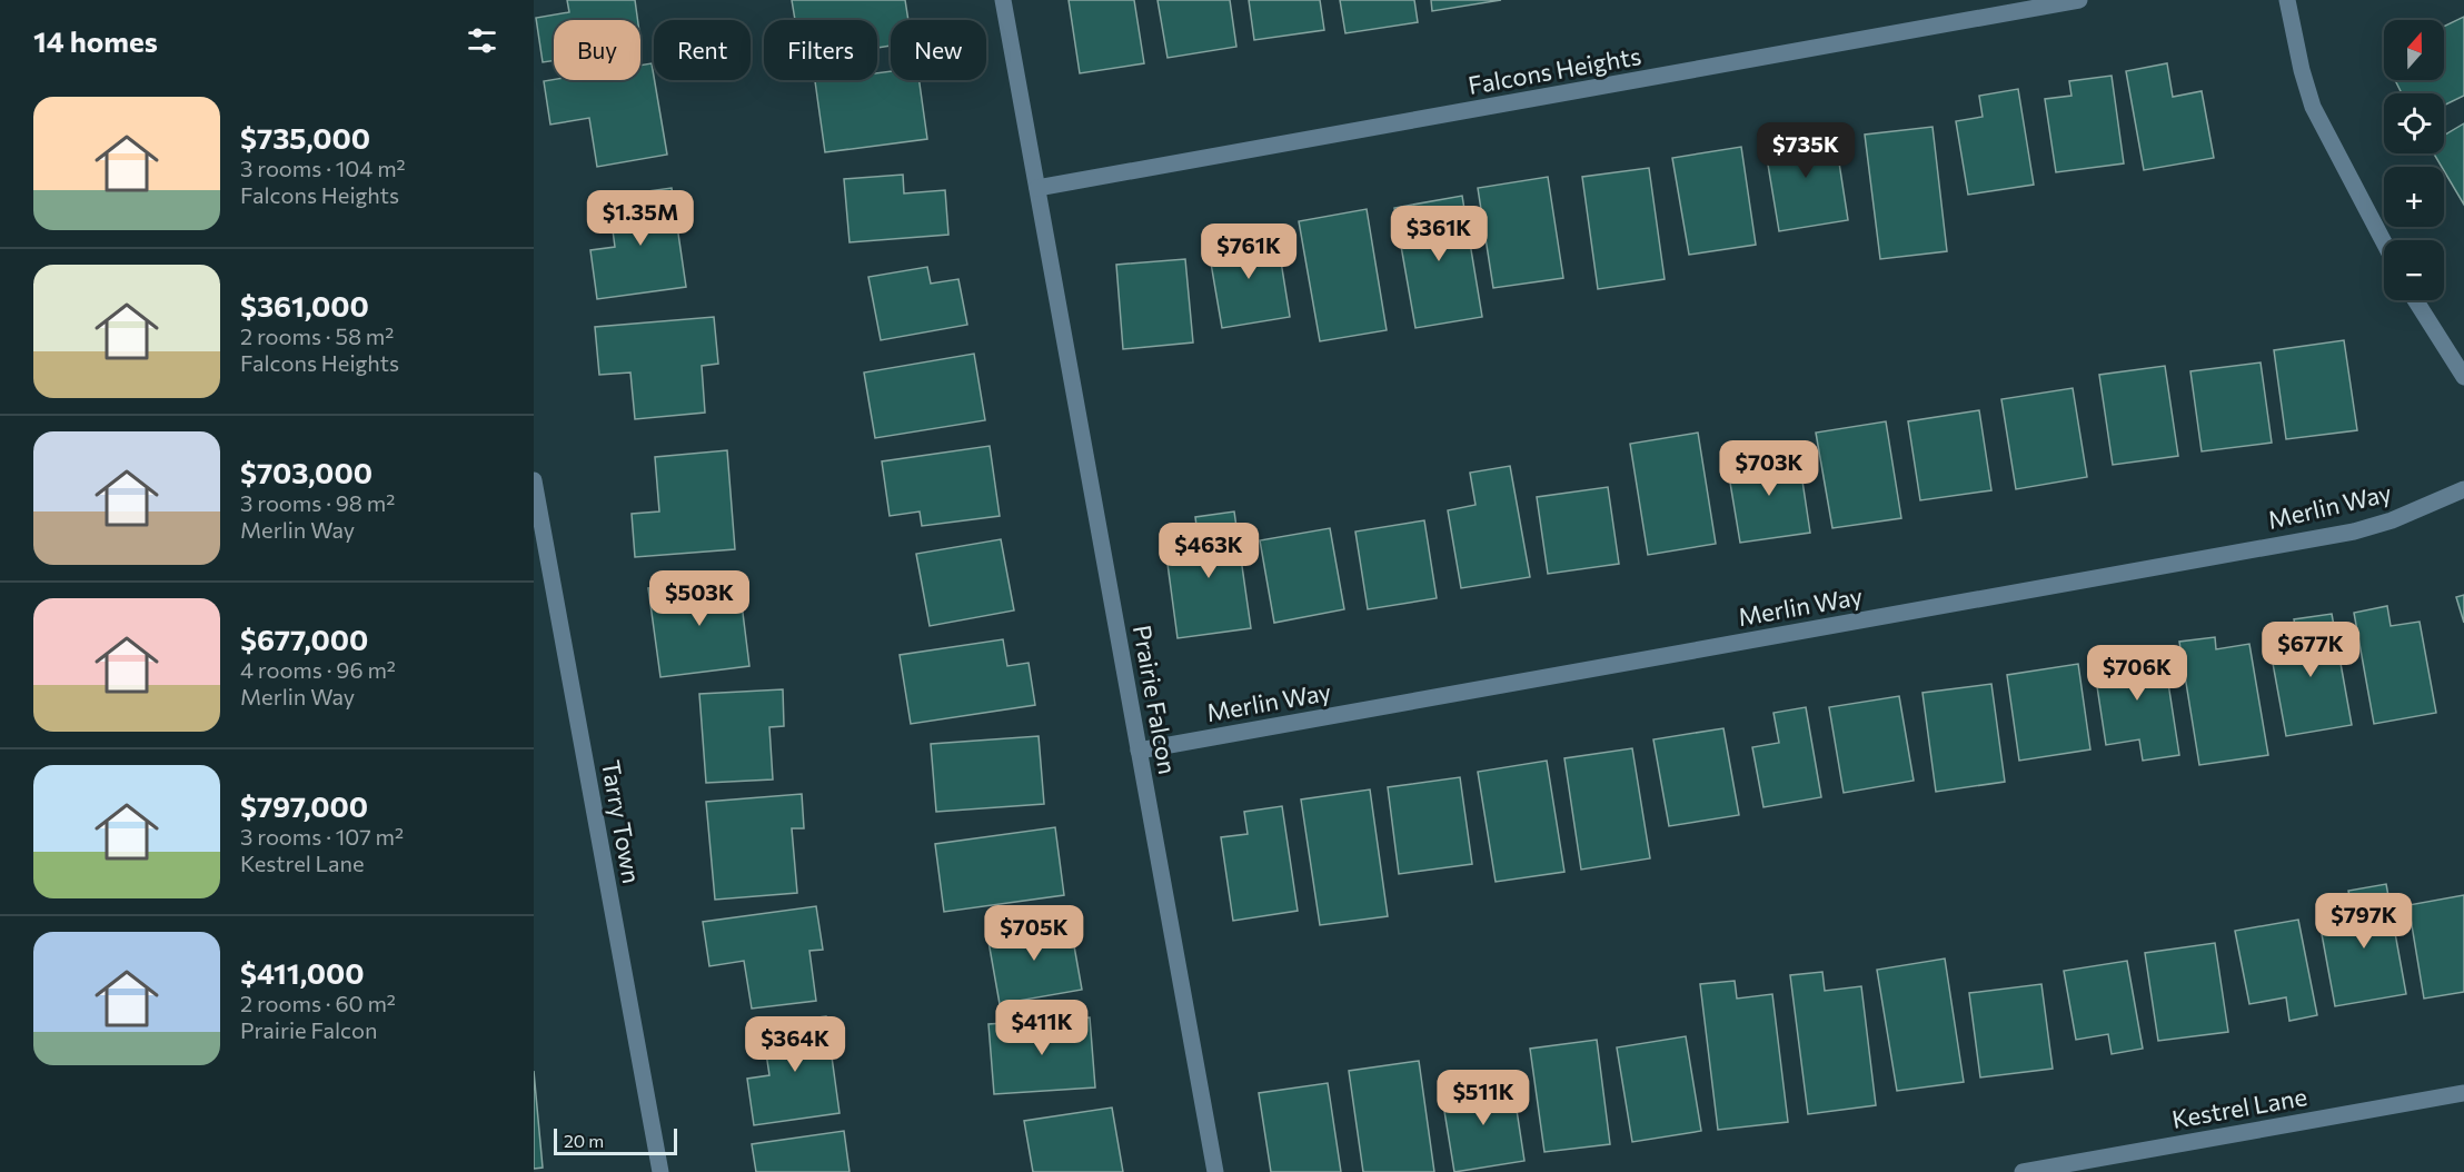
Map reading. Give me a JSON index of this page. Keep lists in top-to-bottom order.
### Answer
{
  "streets": {
    "street": [
      "Falcons Heights",
      "Merlin Way",
      "Prairie Falcon",
      "Tarry Town",
      "Kestrel Lane"
    ]
  },
  "crossings": [
    ["Falcons Heights", "Prairie Falcon"],
    ["Merlin Way", "Prairie Falcon"]
  ],
  "scale_bar": "20 m",
  "north": "top",
  "page": {
    "heading": "14 homes",
    "map_buttons": ["+", "−"],
    "chip": [
      "Buy",
      "Rent",
      "Filters",
      "New"
    ],
    "list": [
      {
        "name": "$735,000",
        "note": "3 rooms · 104 m² · Falcons Heights"
      },
      {
        "name": "$361,000",
        "note": "2 rooms · 58 m² · Falcons Heights"
      },
      {
        "name": "$703,000",
        "note": "3 rooms · 98 m² · Merlin Way"
      },
      {
        "name": "$677,000",
        "note": "4 rooms · 96 m² · Merlin Way"
      },
      {
        "name": "$797,000",
        "note": "3 rooms · 107 m² · Kestrel Lane"
      },
      {
        "name": "$411,000",
        "note": "2 rooms · 60 m² · Prairie Falcon"
      }
    ],
    "price": [
      "$735K",
      "$1.35M",
      "$361K",
      "$761K",
      "$703K",
      "$463K",
      "$503K",
      "$677K",
      "$706K",
      "$797K",
      "$705K",
      "$411K",
      "$364K",
      "$511K"
    ],
    "scale": "20 m"
  }
}
